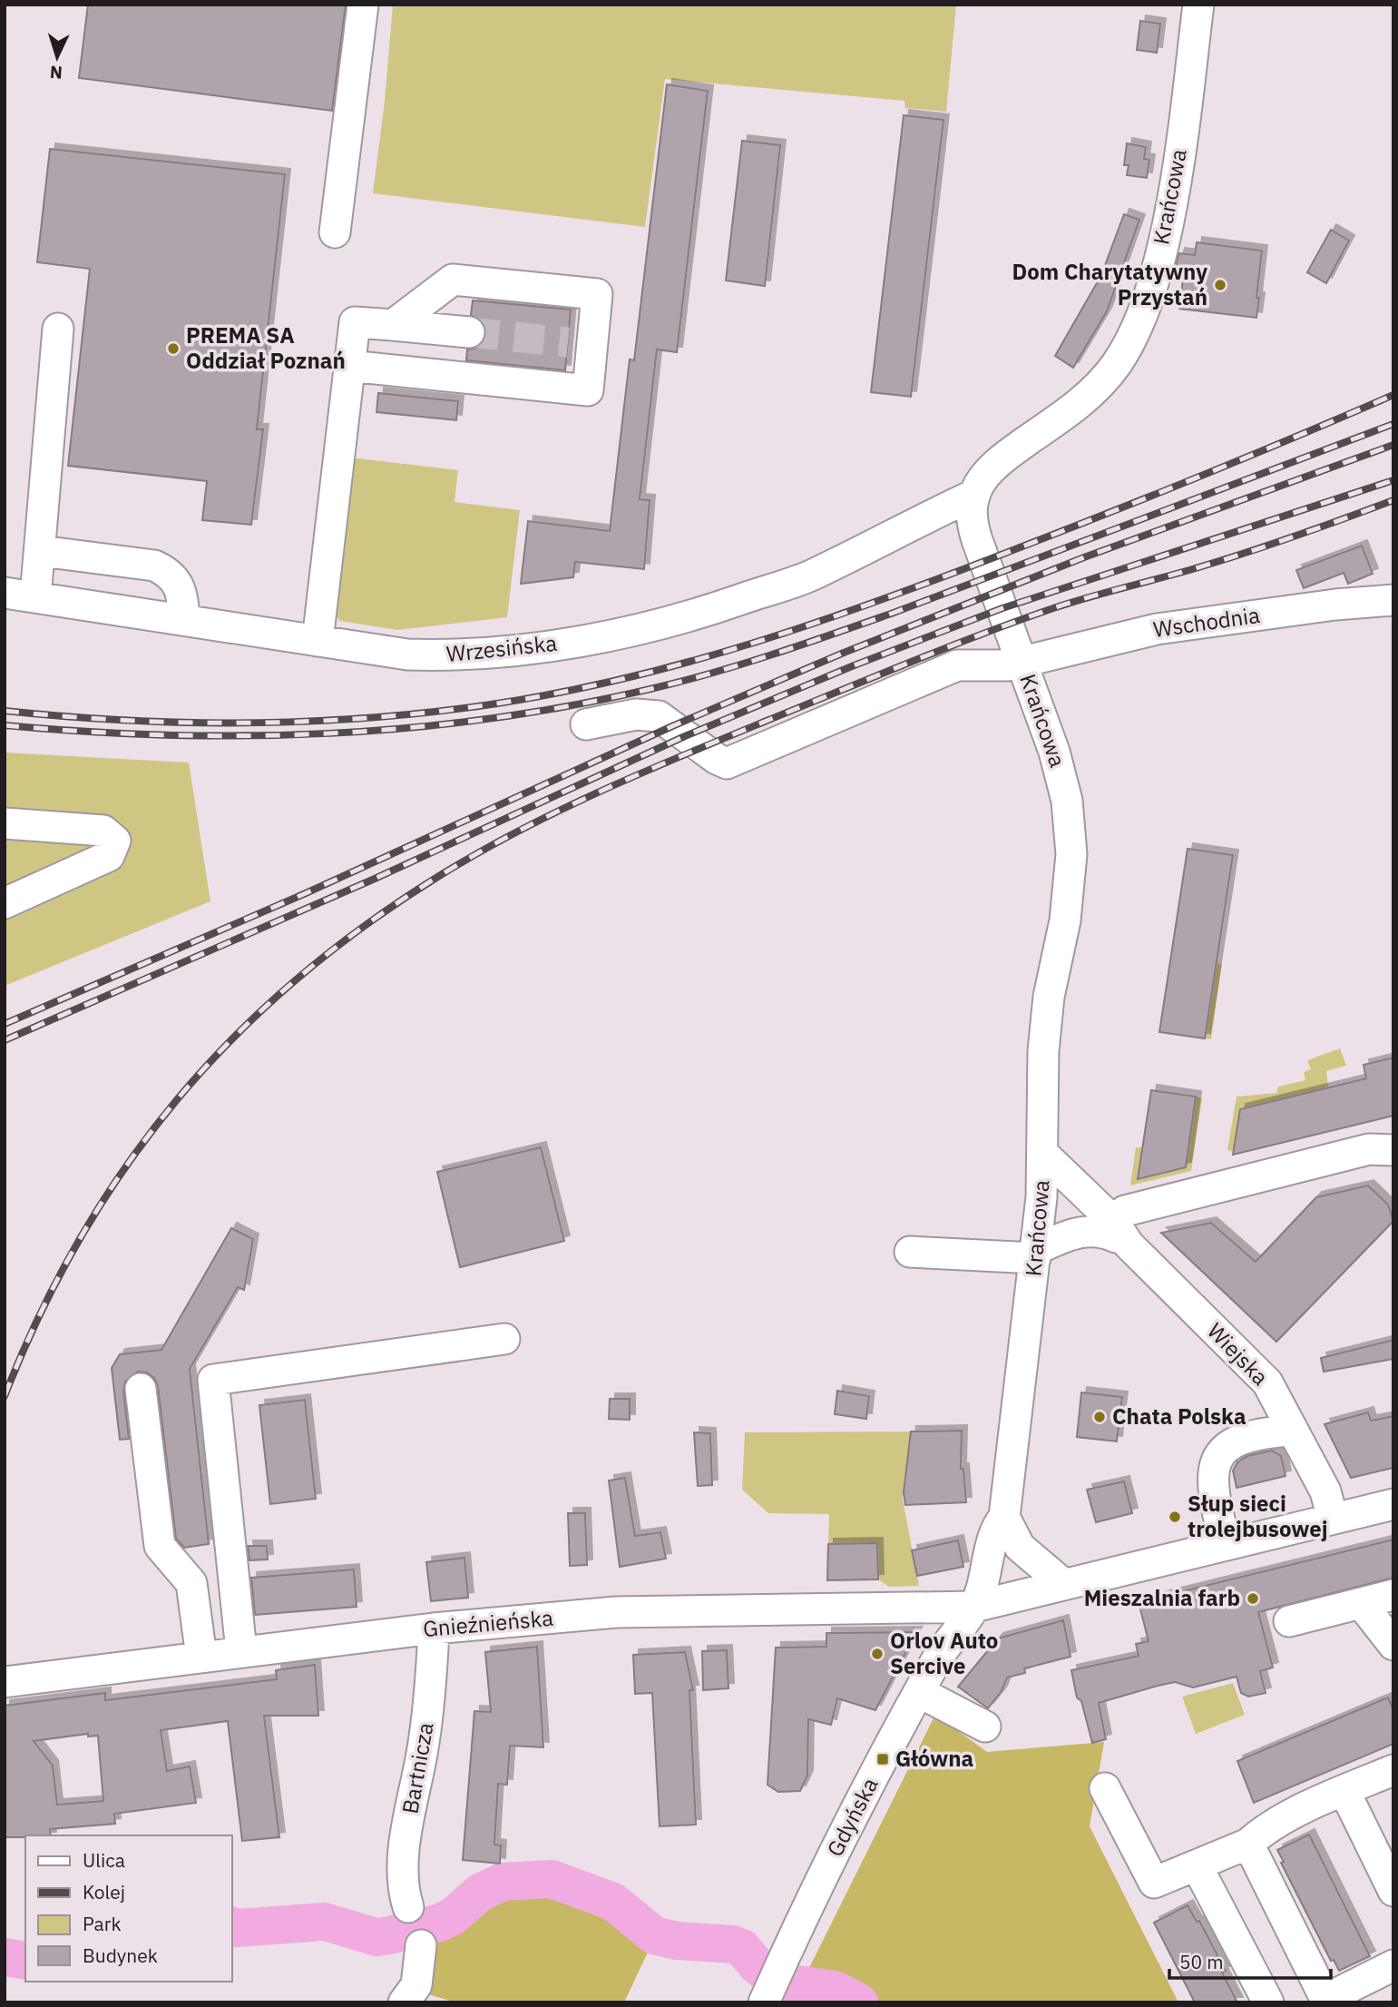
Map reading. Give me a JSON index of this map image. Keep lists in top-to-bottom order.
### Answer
{
  "streets": {
    "street": [
      "Krańcowa",
      "Wschodnia",
      "Wrzesińska",
      "Wiejska",
      "Gnieźnieńska",
      "Bartnicza",
      "Gdyńska"
    ]
  },
  "crossings": [
    ["Krańcowa", "Wschodnia"],
    ["Krańcowa", "Wrzesińska"],
    ["Krańcowa", "Wiejska"],
    ["Krańcowa", "Gnieźnieńska"],
    ["Krańcowa", "Gdyńska"],
    ["Gnieźnieńska", "Bartnicza"],
    ["Gnieźnieńska", "Gdyńska"]
  ],
  "places": {
    "other": [
      "Dom Charytatywny Przystań",
      "PREMA SA Oddział Poznań",
      "Chata Polska",
      "Słup sieci trolejbusowej",
      "Mieszalnia farb",
      "Orlov Auto Sercive"
    ],
    "transit": ["Główna"]
  },
  "legend": [
    "Ulica",
    "Kolej",
    "Park",
    "Budynek"
  ],
  "scale_bar": "50 m",
  "north": "bottom"
}
